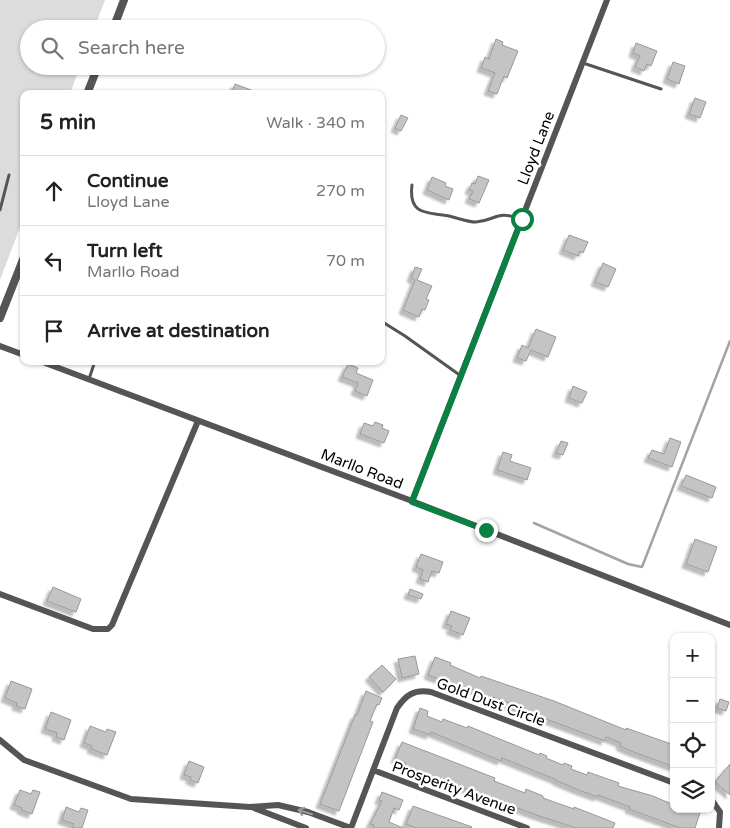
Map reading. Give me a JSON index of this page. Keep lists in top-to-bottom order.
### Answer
{
  "streets": {
    "street": [
      "Lloyd Lane",
      "Marllo Road",
      "Gold Dust Circle",
      "Prosperity Avenue"
    ]
  },
  "crossings": [
    ["Lloyd Lane", "Marllo Road"],
    ["Gold Dust Circle", "Prosperity Avenue"]
  ],
  "page": {
    "search": "Search here",
    "heading": ["5 min", "Walk · 340 m"],
    "list": [
      ["Continue", "Lloyd Lane", "270 m"],
      ["Turn left", "Marllo Road", "70 m"],
      "Arrive at destination"
    ],
    "map_buttons": ["+", "−"]
  }
}
